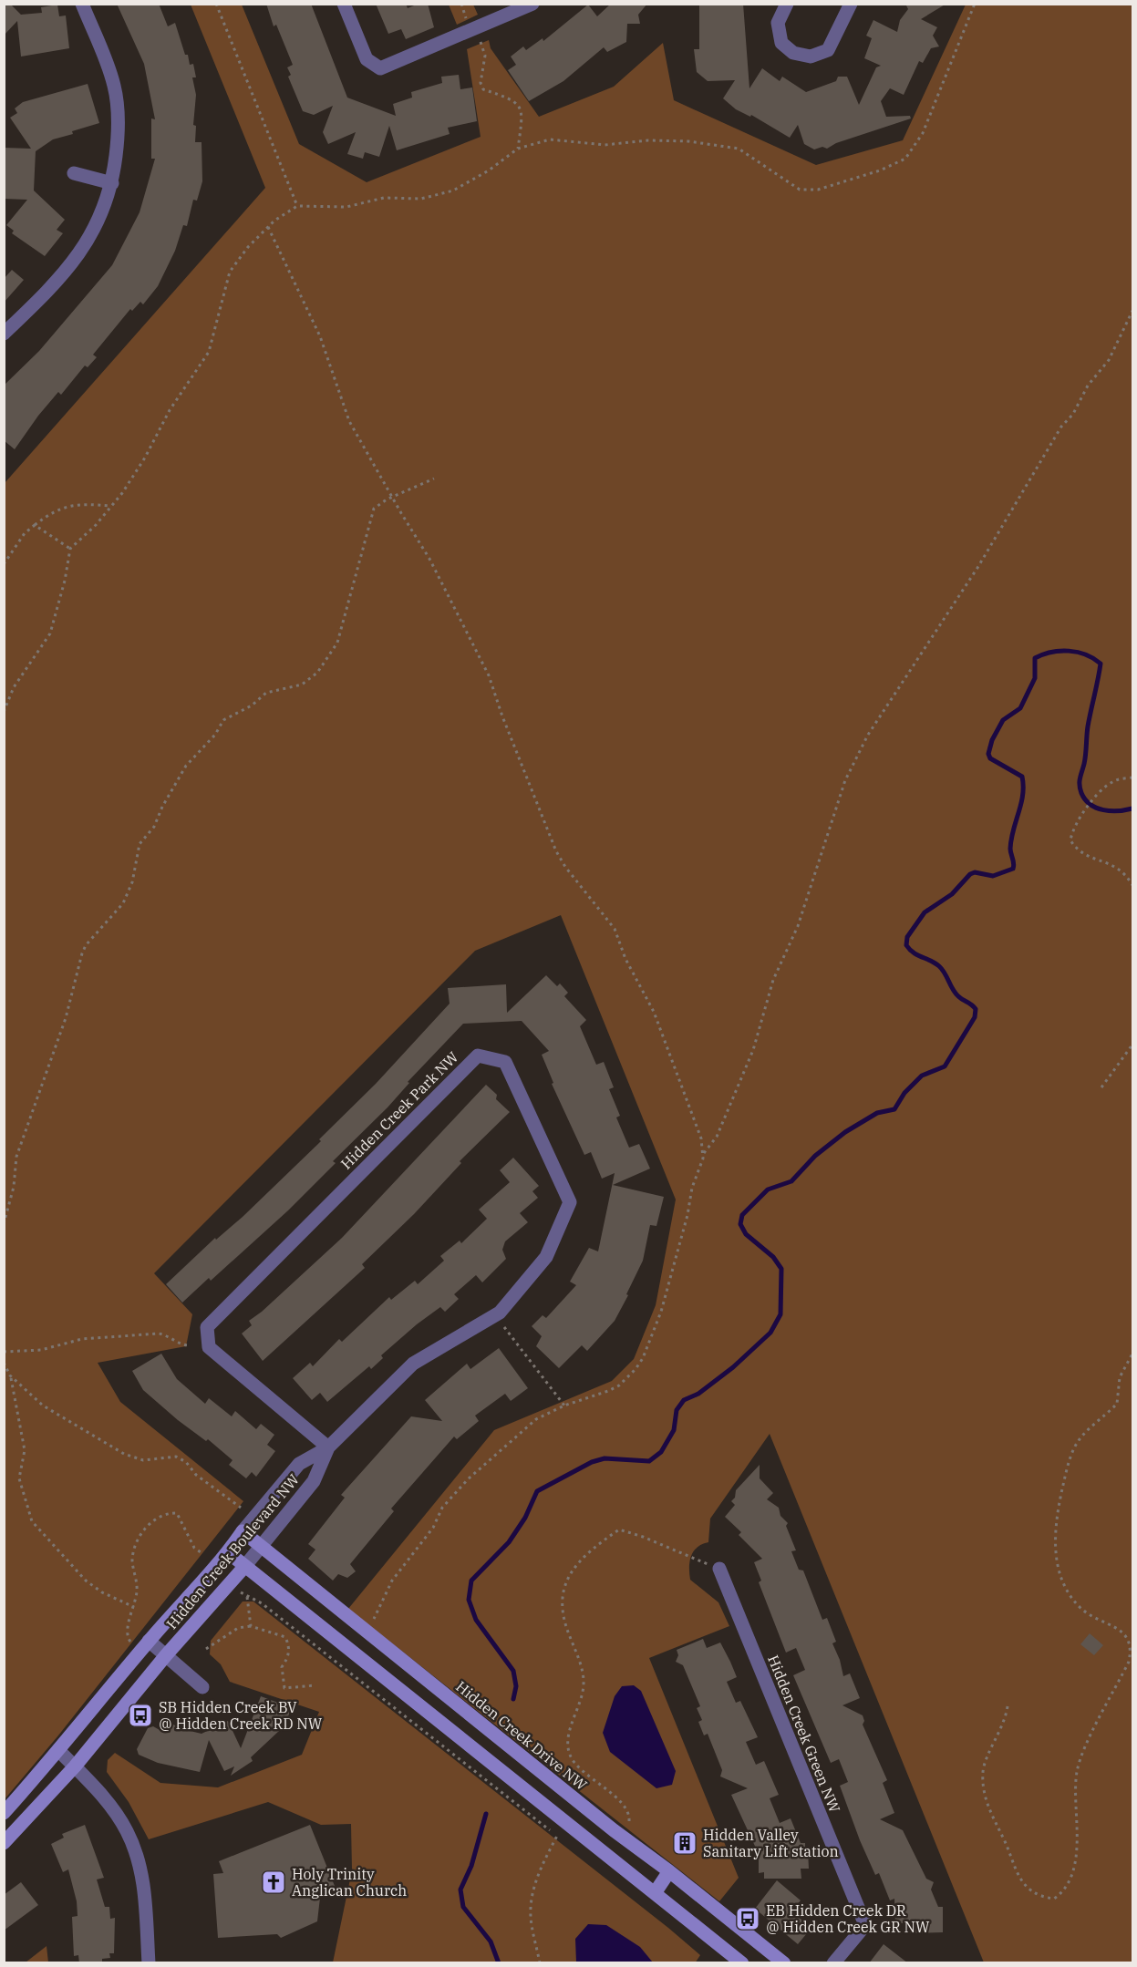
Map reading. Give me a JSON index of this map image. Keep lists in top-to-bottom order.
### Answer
{
  "streets": {
    "street": [
      "Hidden Creek Park NW",
      "Hidden Creek Boulevard NW",
      "Hidden Creek Green NW",
      "Hidden Creek Drive NW"
    ]
  },
  "crossings": [
    ["Hidden Creek Park NW", "Hidden Creek Boulevard NW"],
    ["Hidden Creek Boulevard NW", "Hidden Creek Drive NW"]
  ],
  "places": {
    "bus stop": ["SB Hidden Creek BV @ Hidden Creek RD NW", "EB Hidden Creek DR @ Hidden Creek GR NW"],
    "building": ["Hidden Valley Sanitary Lift station"],
    "church": ["Holy Trinity Anglican Church"]
  }
}
